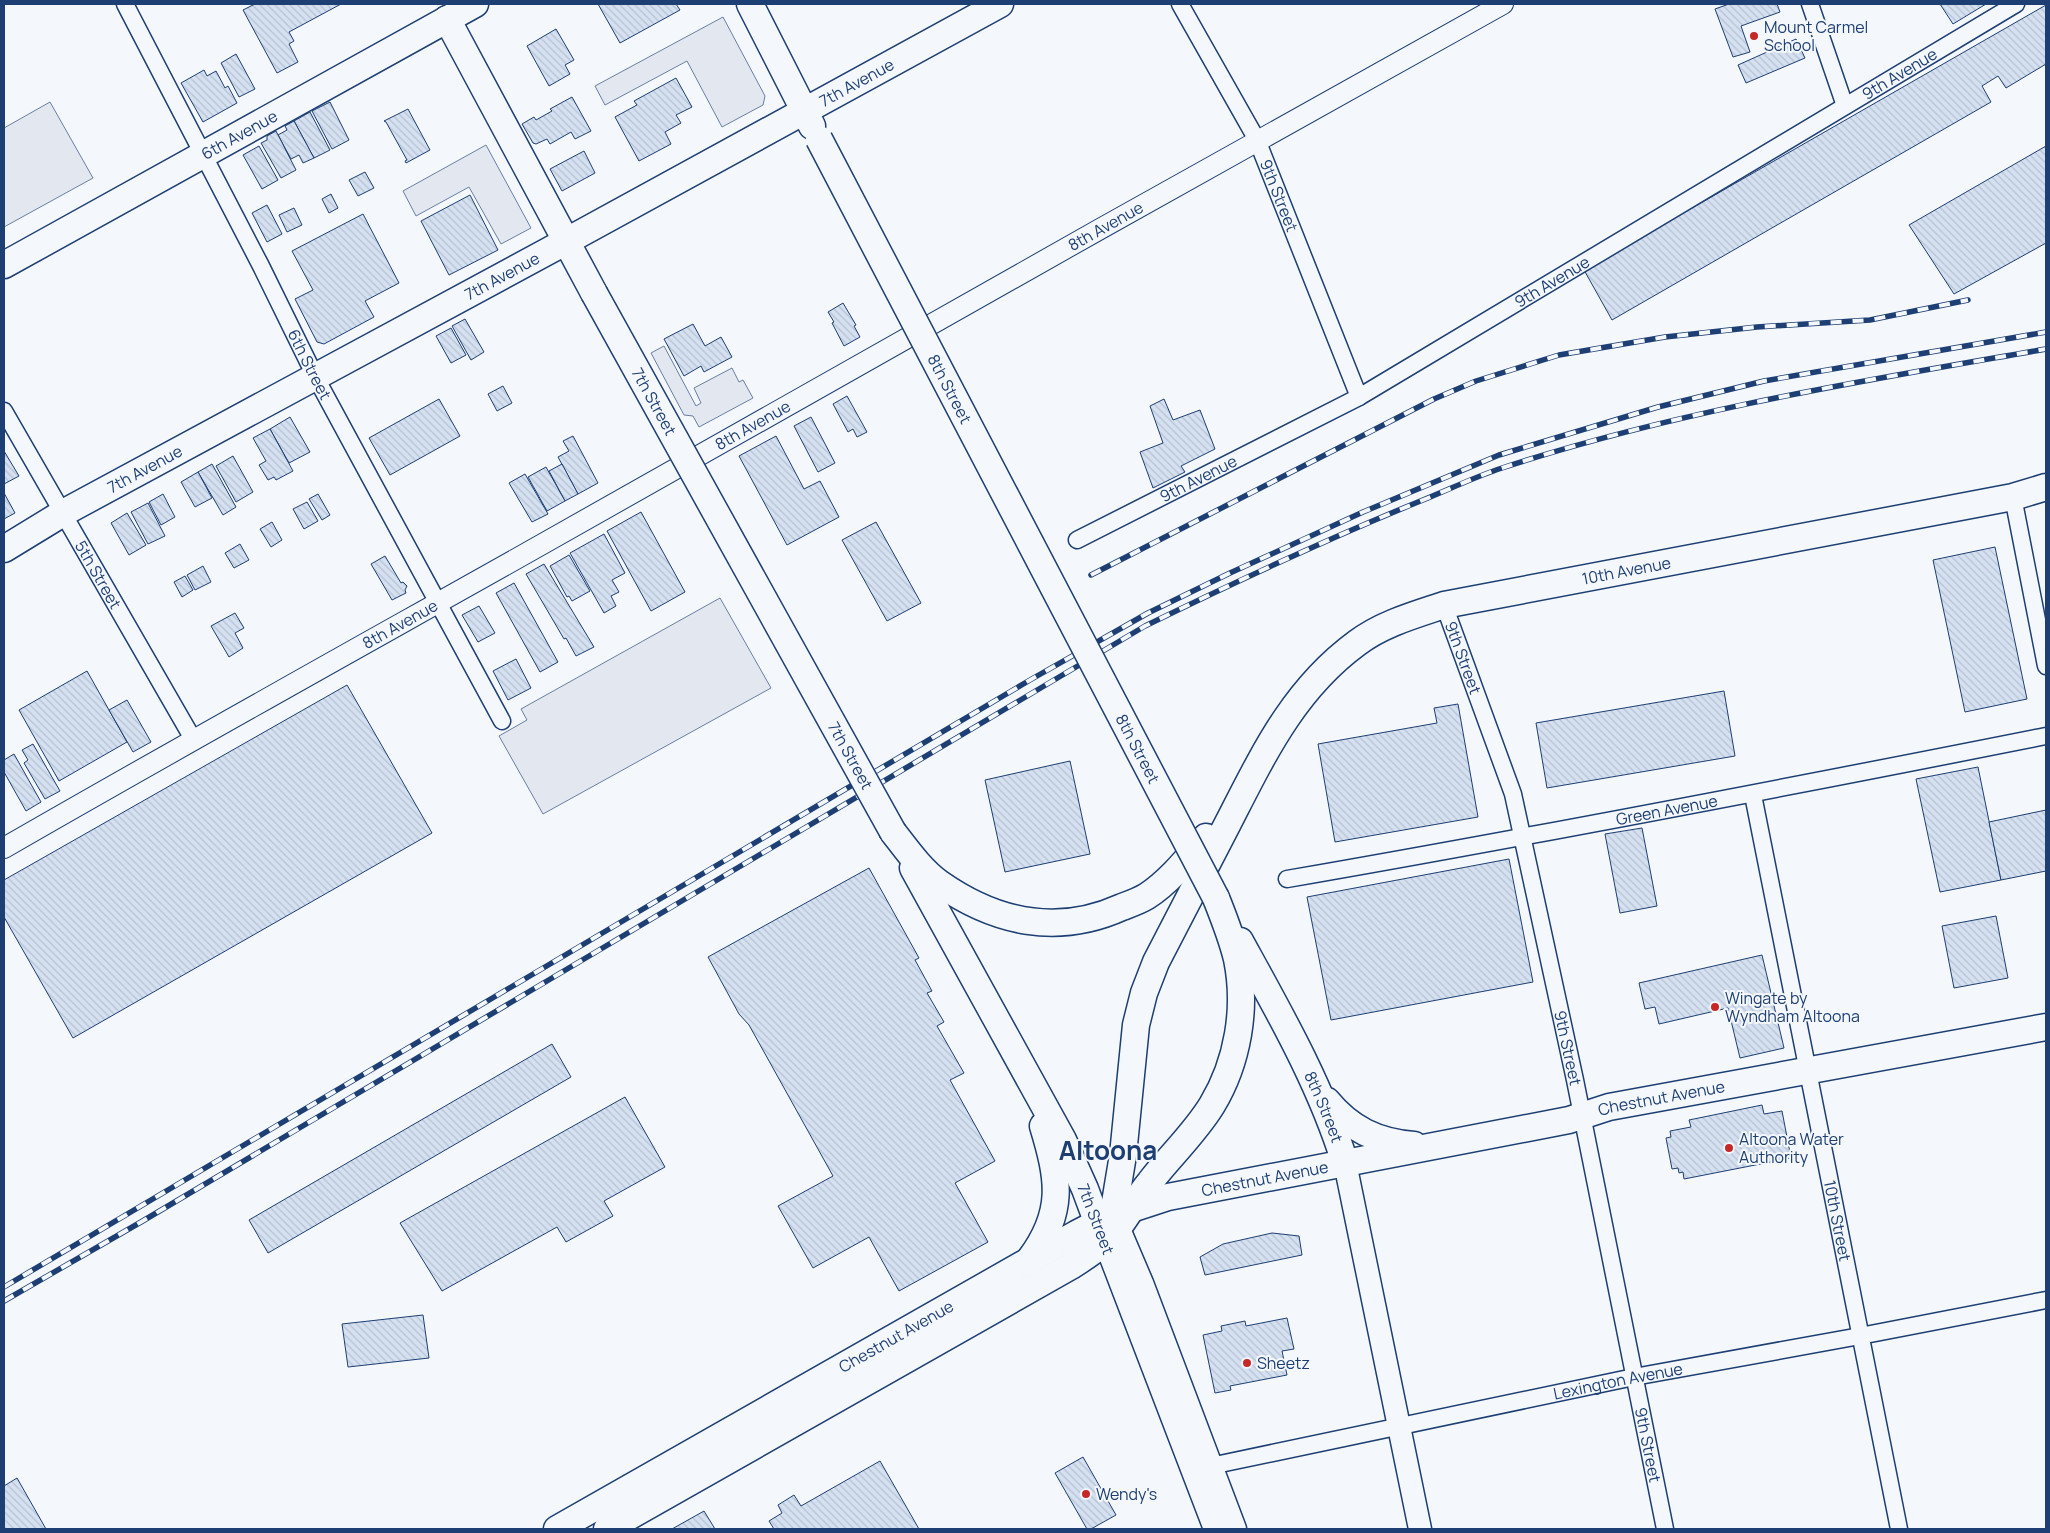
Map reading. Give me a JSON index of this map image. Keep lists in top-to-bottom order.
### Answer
{
  "streets": {
    "main road": [
      "7th Avenue",
      "6th Avenue",
      "8th Street",
      "7th Street",
      "10th Avenue",
      "Chestnut Avenue"
    ],
    "street": [
      "9th Avenue",
      "9th Street",
      "8th Avenue",
      "6th Street",
      "5th Street",
      "Green Avenue",
      "10th Street",
      "Lexington Avenue"
    ]
  },
  "crossings": [
    ["9th Avenue", "9th Street"],
    ["7th Avenue", "6th Street"],
    ["7th Avenue", "8th Street"],
    ["7th Avenue", "7th Street"],
    ["7th Avenue", "5th Street"],
    ["6th Avenue", "6th Street"],
    ["6th Avenue", "7th Street"],
    ["9th Street", "8th Avenue"],
    ["9th Street", "10th Avenue"],
    ["9th Street", "Green Avenue"],
    ["9th Street", "Chestnut Avenue"],
    ["9th Street", "Lexington Avenue"],
    ["8th Avenue", "6th Street"],
    ["8th Avenue", "5th Street"],
    ["8th Street", "Chestnut Avenue"],
    ["8th Street", "Lexington Avenue"],
    ["7th Street", "Chestnut Avenue"],
    ["7th Street", "Lexington Avenue"],
    ["Green Avenue", "10th Street"],
    ["Chestnut Avenue", "10th Street"],
    ["10th Street", "Lexington Avenue"]
  ],
  "districts": ["Altoona"],
  "places": [
    "Mount Carmel School",
    "Wingate by Wyndham Altoona",
    "Altoona Water Authority",
    "Sheetz",
    "Wendy's"
  ]
}
